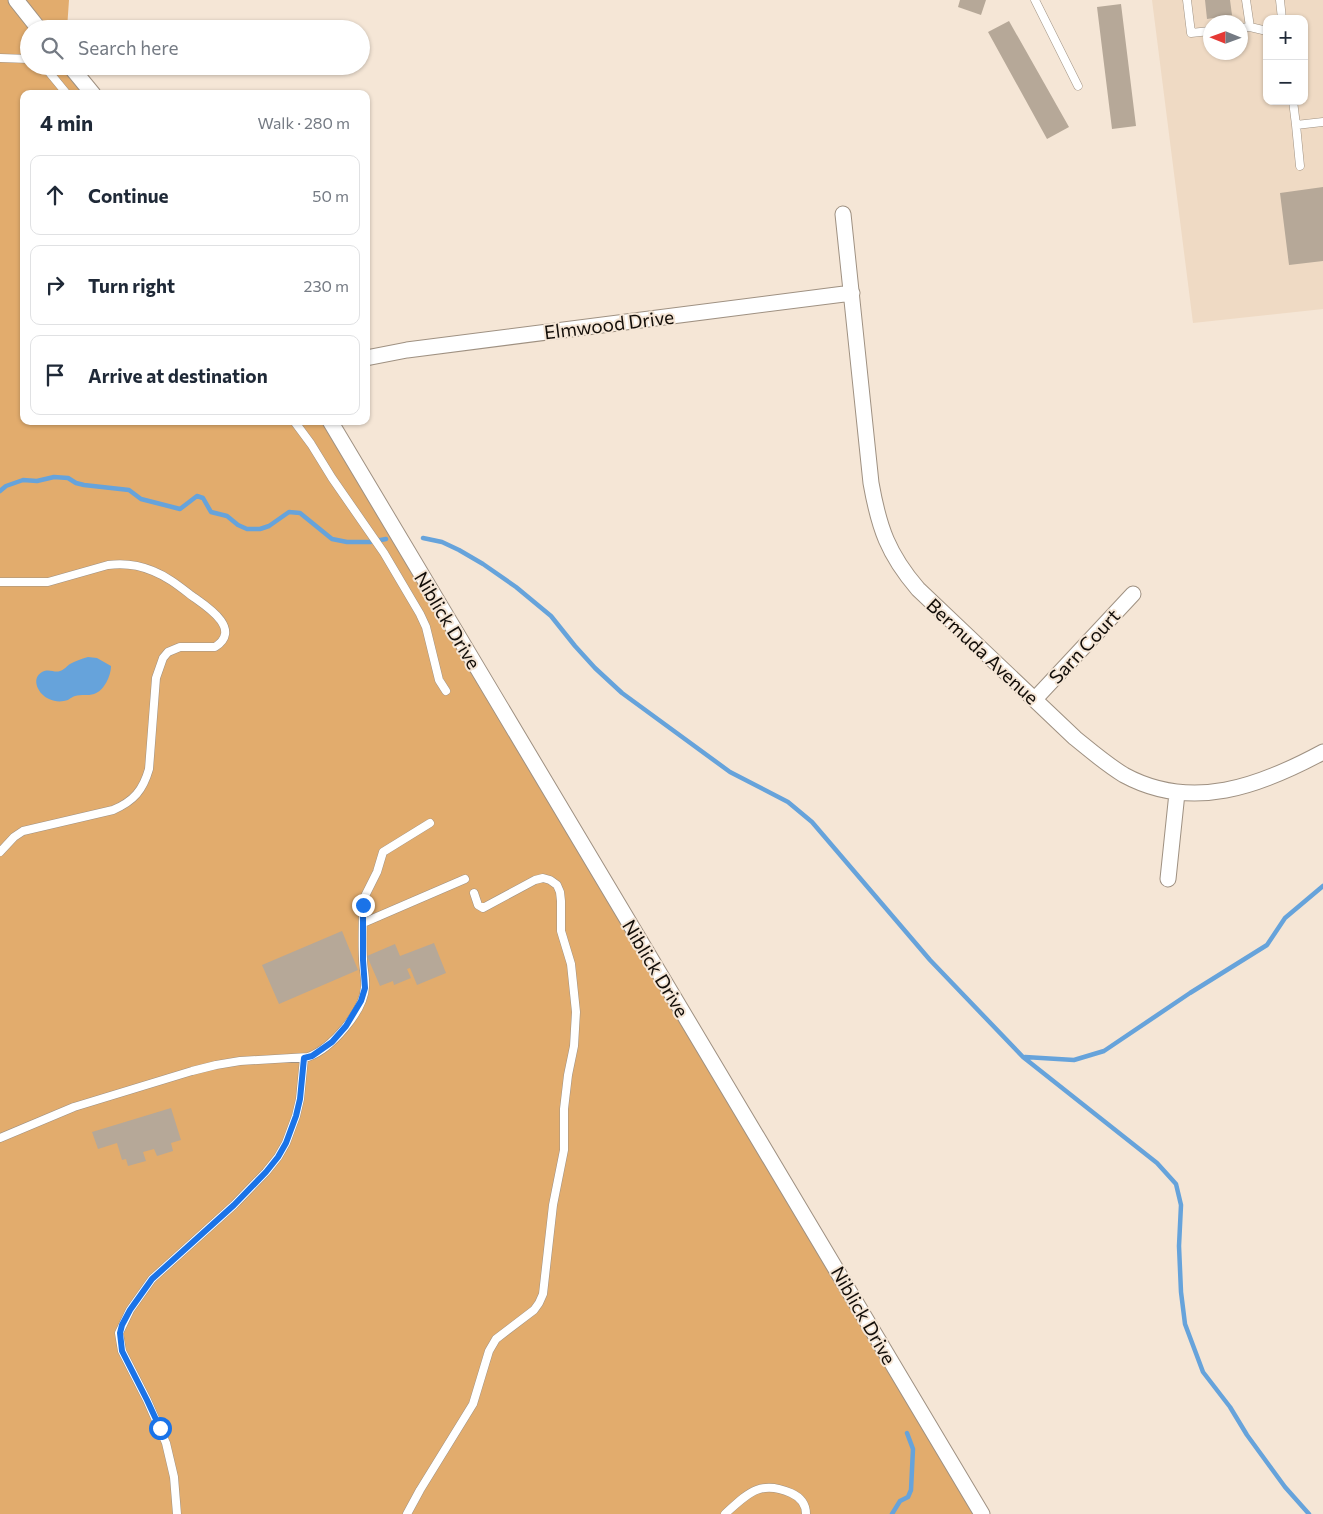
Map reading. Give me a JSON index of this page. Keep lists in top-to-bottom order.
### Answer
{
  "streets": {
    "street": [
      "Elmwood Drive",
      "Niblick Drive",
      "Sarn Court",
      "Bermuda Avenue"
    ]
  },
  "crossings": [
    ["Elmwood Drive", "Bermuda Avenue"],
    ["Sarn Court", "Bermuda Avenue"]
  ],
  "north": "left",
  "page": {
    "map_buttons": ["+", "−"],
    "search": "Search here",
    "heading": ["4 min", "Walk · 280 m"],
    "list": [
      ["Continue", "50 m"],
      ["Turn right", "230 m"],
      "Arrive at destination"
    ]
  }
}
